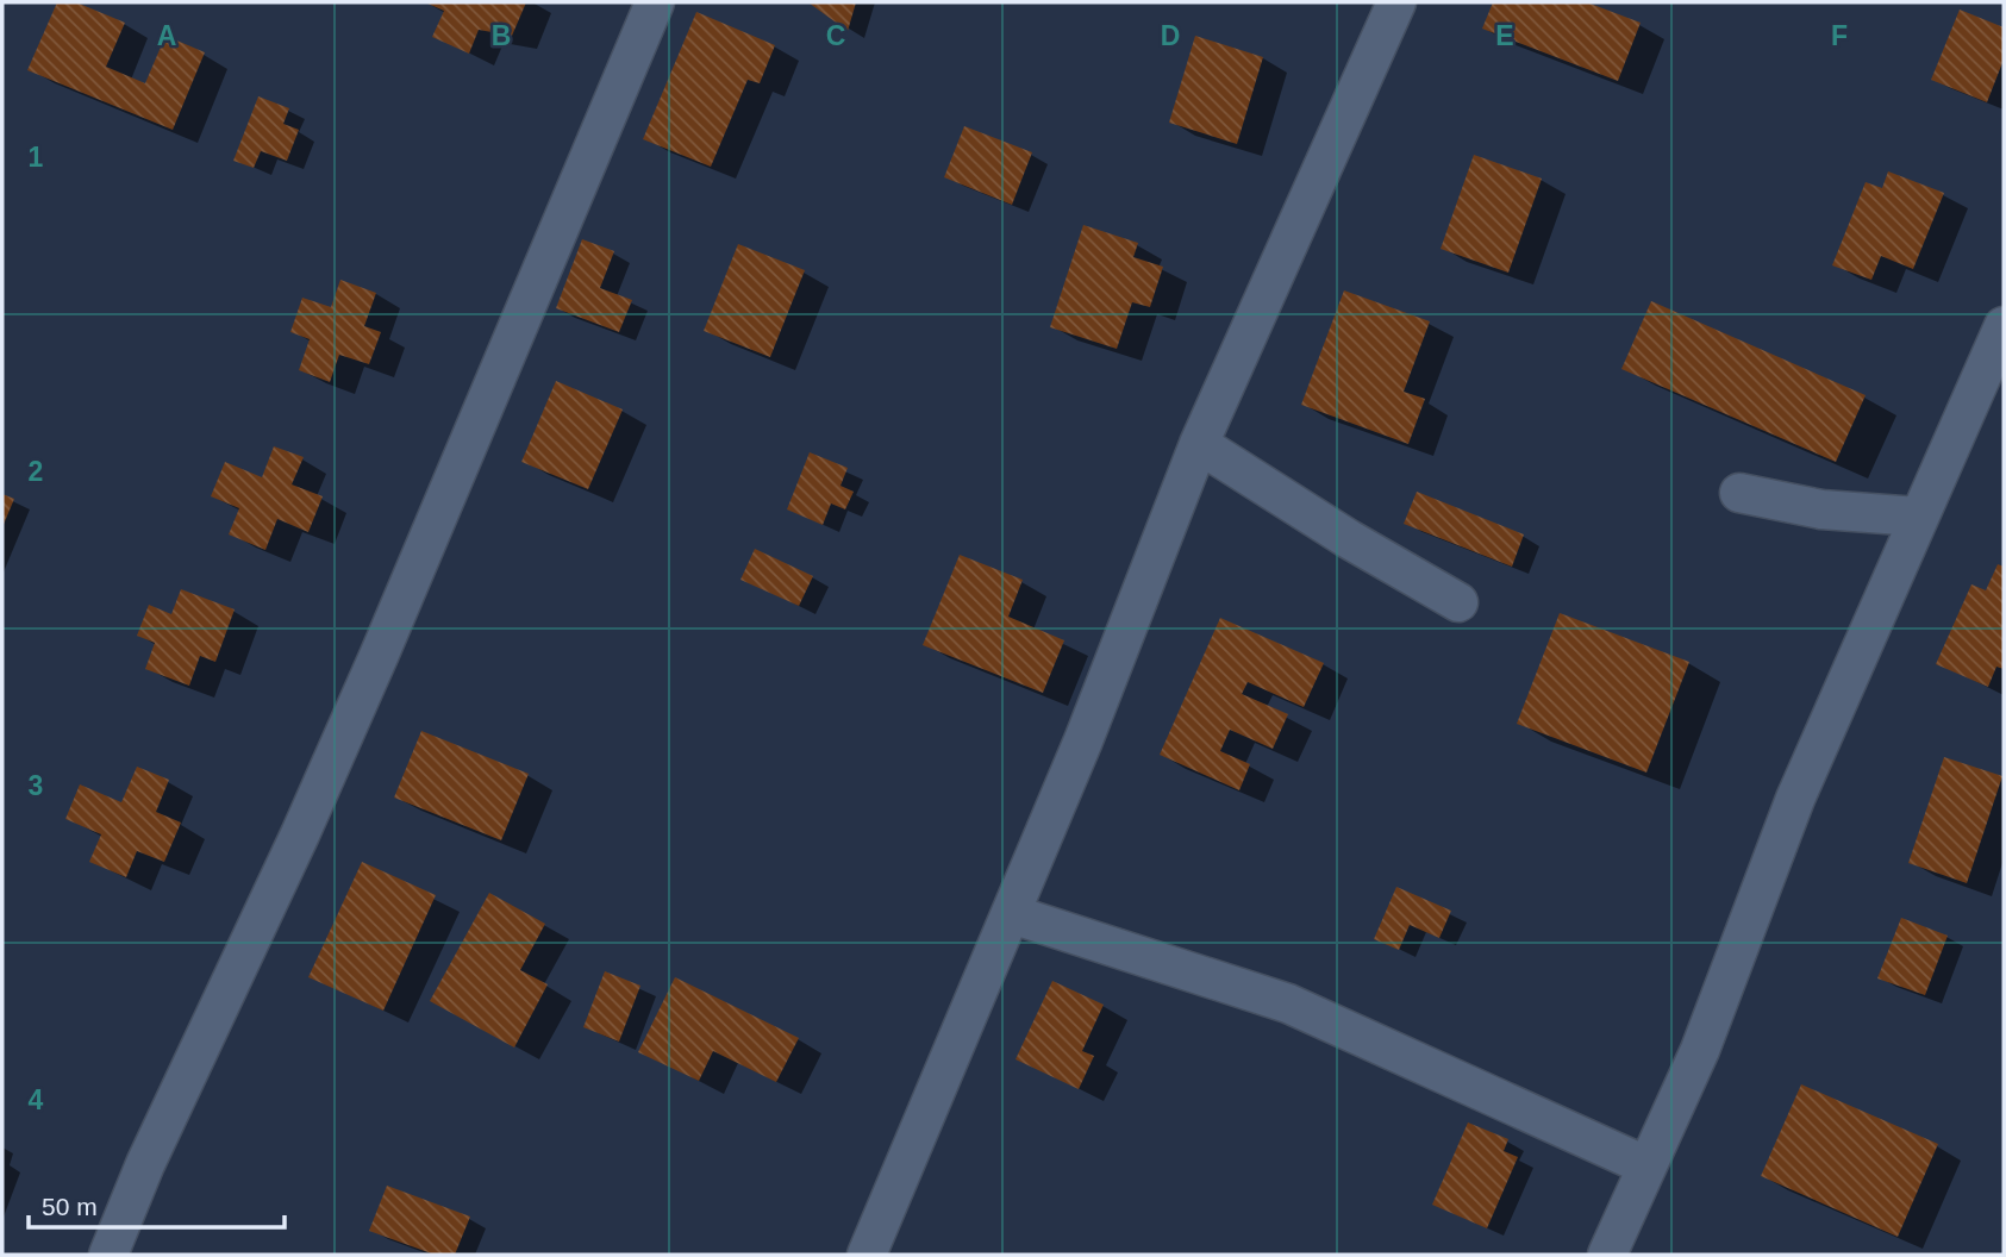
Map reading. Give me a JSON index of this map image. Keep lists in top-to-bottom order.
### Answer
{
  "scale_bar": "50 m",
  "grid": {
    "columns": [
      "A",
      "B",
      "C",
      "D",
      "E",
      "F"
    ],
    "rows": [
      "1",
      "2",
      "3",
      "4"
    ]
  }
}
